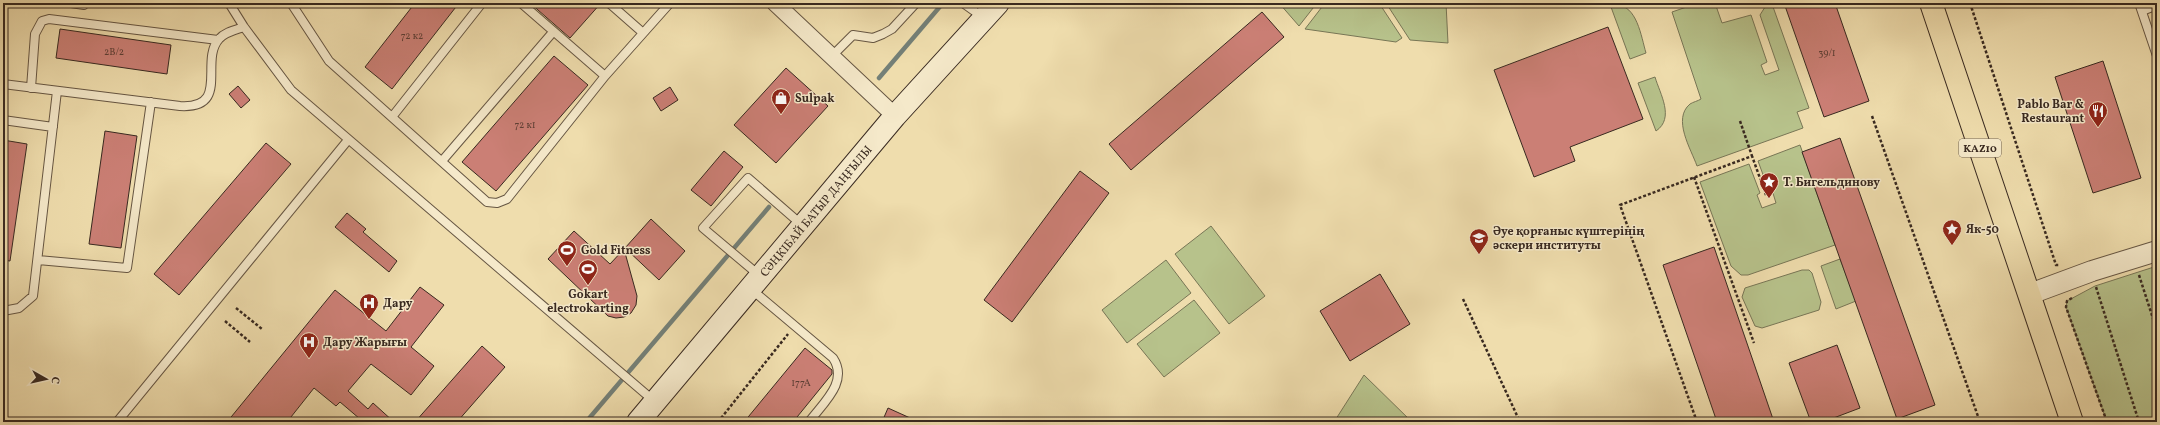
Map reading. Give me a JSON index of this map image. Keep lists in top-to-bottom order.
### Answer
{
  "streets": {
    "main road": ["KAZ10", "СӘҢКІБАЙ БАТЫР ДАҢҒЫЛЫ"]
  },
  "places": {
    "shop": ["Sulpak"],
    "restaurant": ["Pablo Bar & Restaurant"],
    "place": ["Т. Бигельдинову", "Як-50"],
    "school or university": ["Әуе қорғаныс күштерінің әскери институты"],
    "sports": ["Gold Fitness", "Gokart electrokarting"],
    "hospital": ["Дару", "Дару Жарығы"]
  },
  "house_numbers": [
    "72 к2",
    "2В/2",
    "39/1",
    "72 к1",
    "177А"
  ],
  "north": "right"
}
